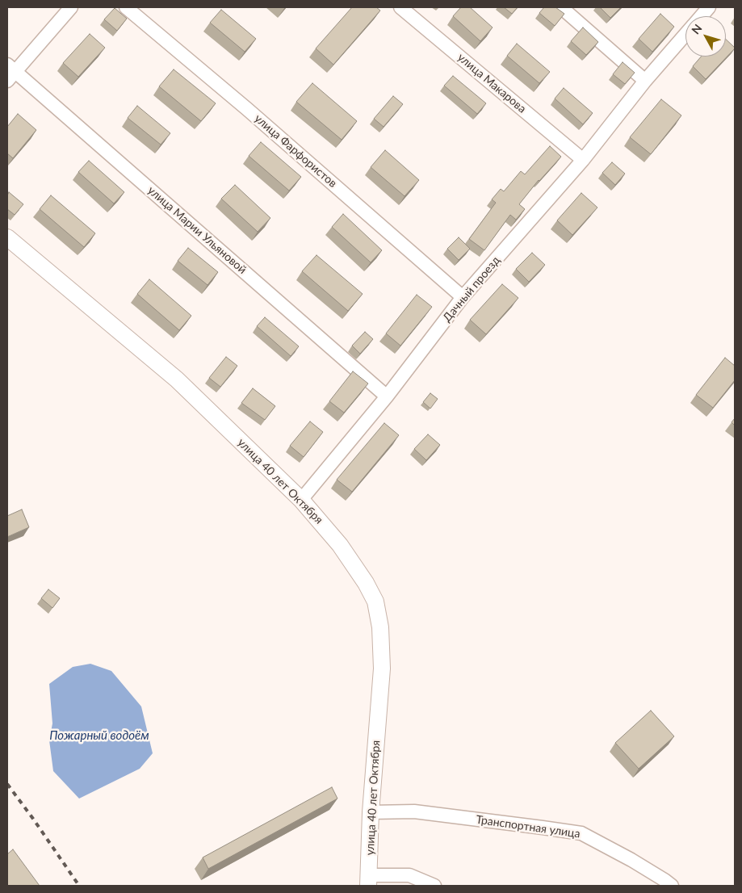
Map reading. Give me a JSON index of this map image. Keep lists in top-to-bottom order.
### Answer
{
  "streets": {
    "street": [
      "улица Макарова",
      "улица Фарфористов",
      "улица Марии Ульяновой",
      "Дачный проезд",
      "улица 40 лет Октября",
      "Транспортная улица"
    ]
  },
  "crossings": [
    ["улица Макарова", "Дачный проезд"],
    ["улица Фарфористов", "Дачный проезд"],
    ["улица Марии Ульяновой", "Дачный проезд"],
    ["Дачный проезд", "улица 40 лет Октября"],
    ["улица 40 лет Октября", "Транспортная улица"]
  ],
  "water": ["Пожарный водоём"],
  "north": "top left"
}
